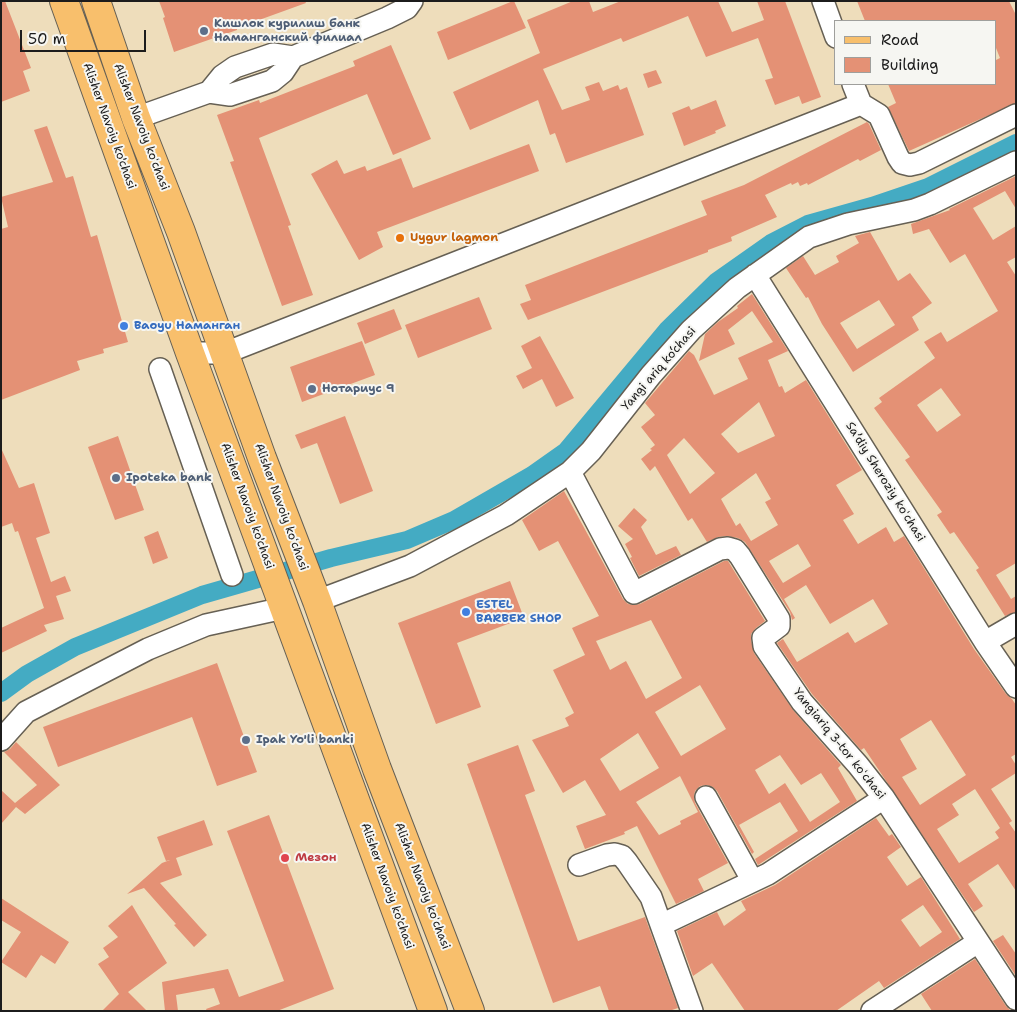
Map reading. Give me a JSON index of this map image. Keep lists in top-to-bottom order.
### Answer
{
  "streets": {
    "main road": ["Alisher Navoiy ko'chasi", "Alisher Navoiy koʻchasi"],
    "street": ["Yangi ariq ko‘chasi", "Saʼdiy Sheroziy koʻchasi", "Yangiariq 3-tor koʻchasi"]
  },
  "crossings": [
    ["Alisher Navoiy koʻchasi", "Yangi ariq ko‘chasi"],
    ["Yangi ariq ko‘chasi", "Saʼdiy Sheroziy koʻchasi"],
    ["Yangi ariq ko‘chasi", "Yangiariq 3-tor koʻchasi"]
  ],
  "places": [
    "Кишлок курилиш банк Наманганский филиал",
    "Uygur lagmon",
    "Baoyu Наманган",
    "Нотариус 9",
    "Ipoteka bank",
    "ESTEL BARBER SHOP",
    "Ipak Yo'li banki",
    "Мезон"
  ],
  "legend": ["Road", "Building"],
  "scale_bar": "50 m"
}
